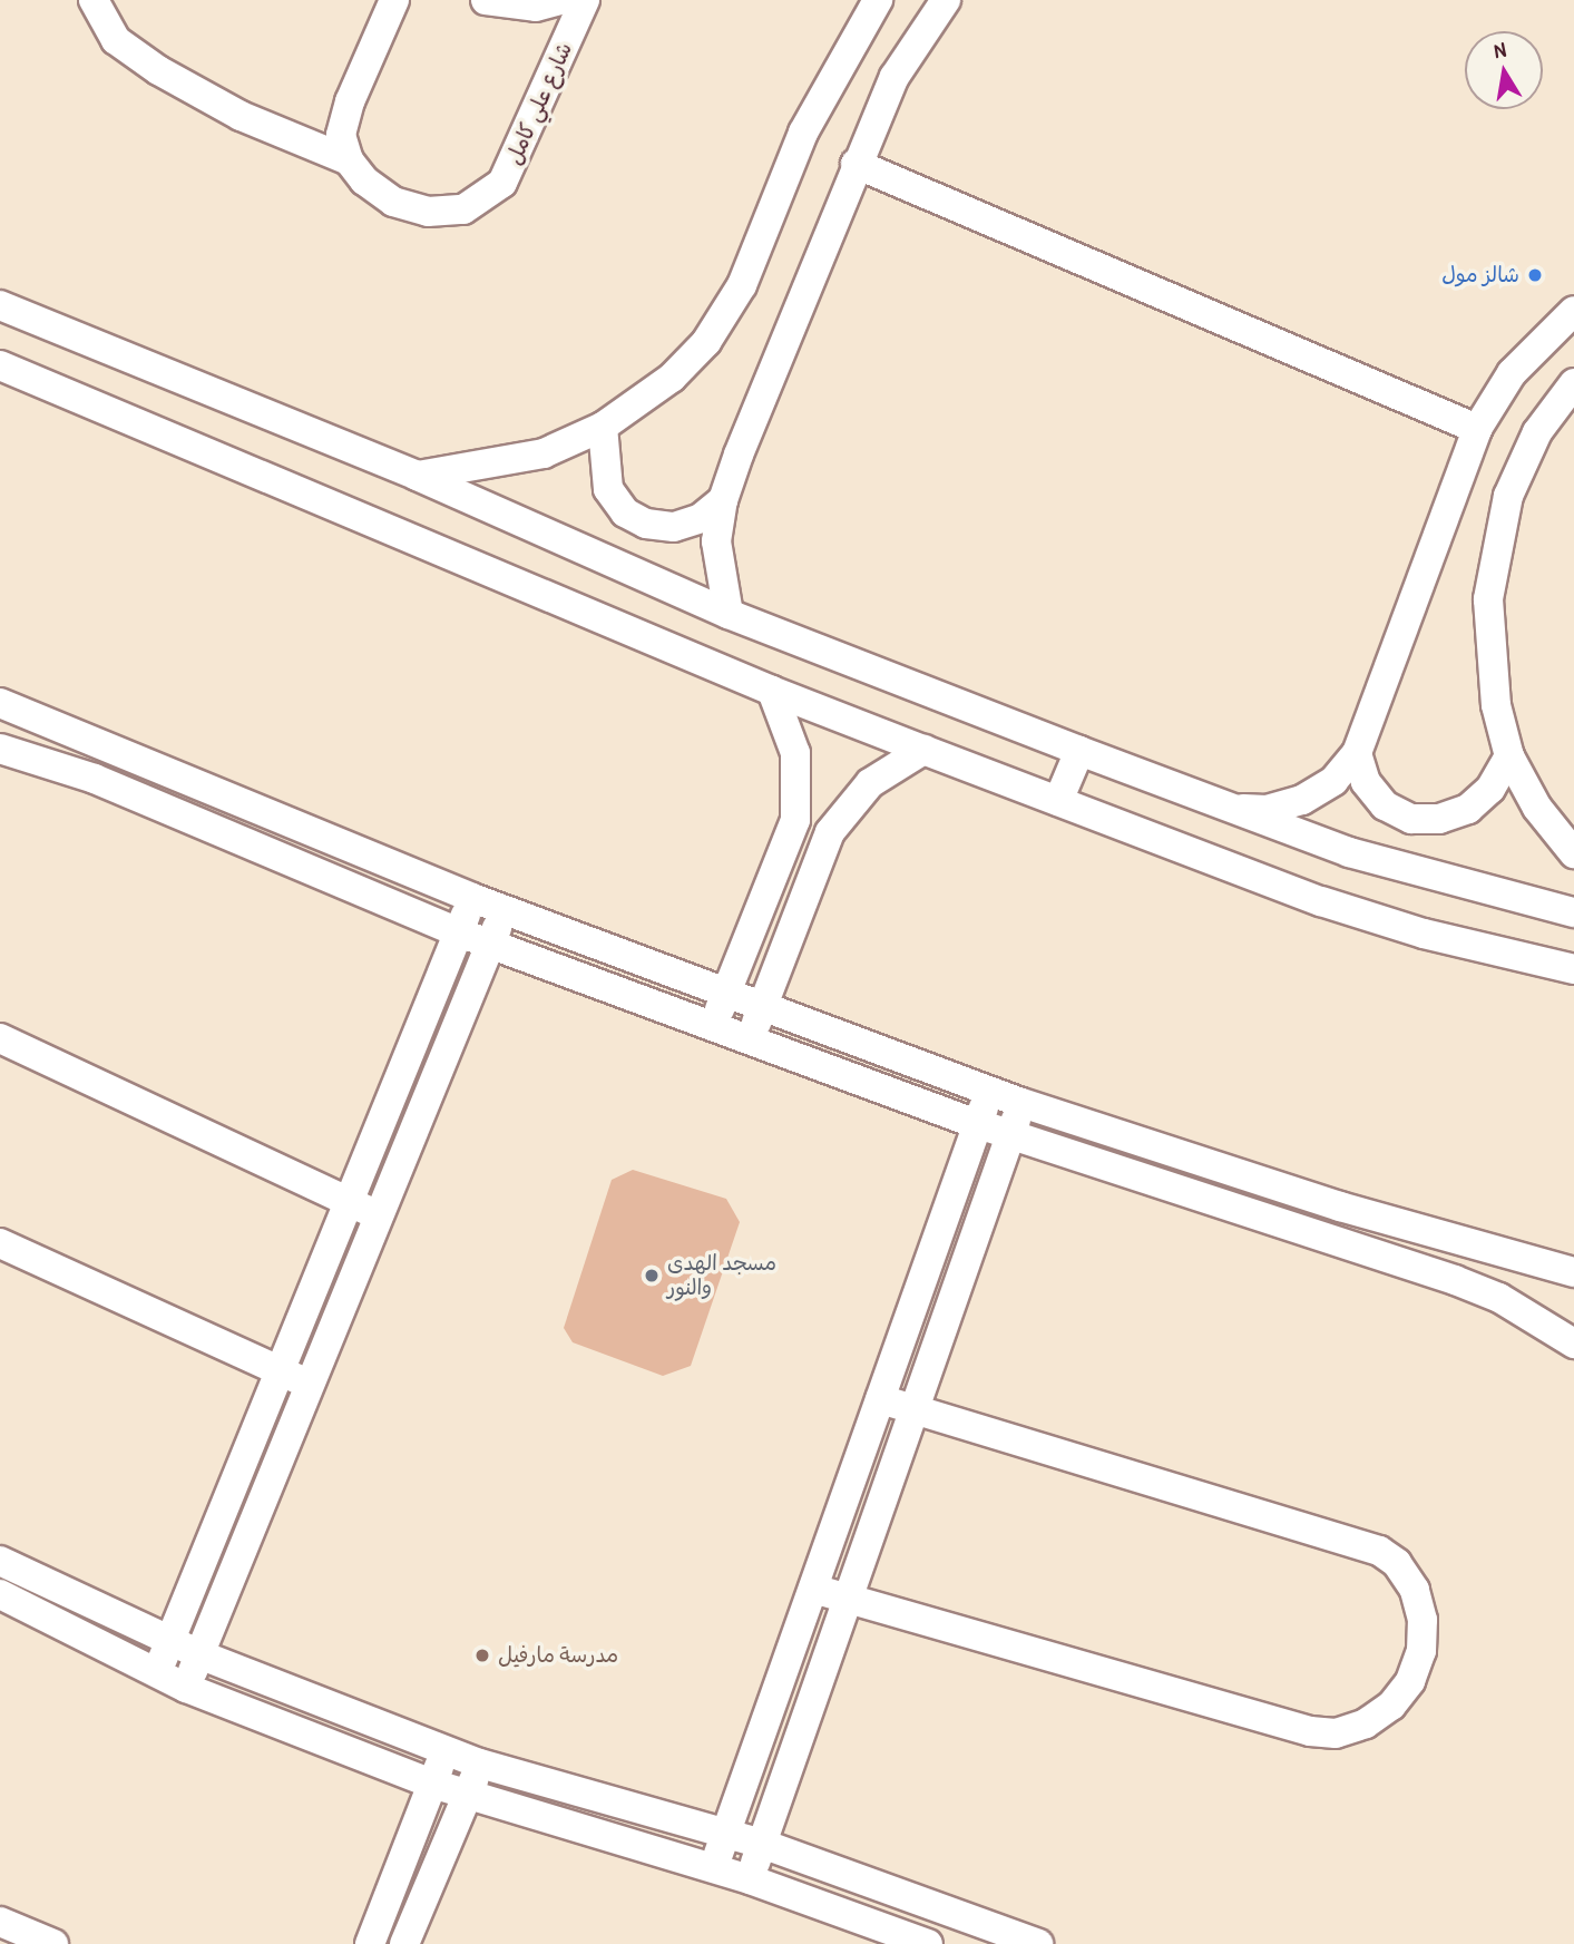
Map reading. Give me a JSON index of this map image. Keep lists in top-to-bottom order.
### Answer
{
  "streets": {
    "street": ["شارع علي كامل"]
  },
  "places": ["شالز مول", "مسجد الهدى والنور", "مدرسة مارفيل"],
  "north": "top"
}
